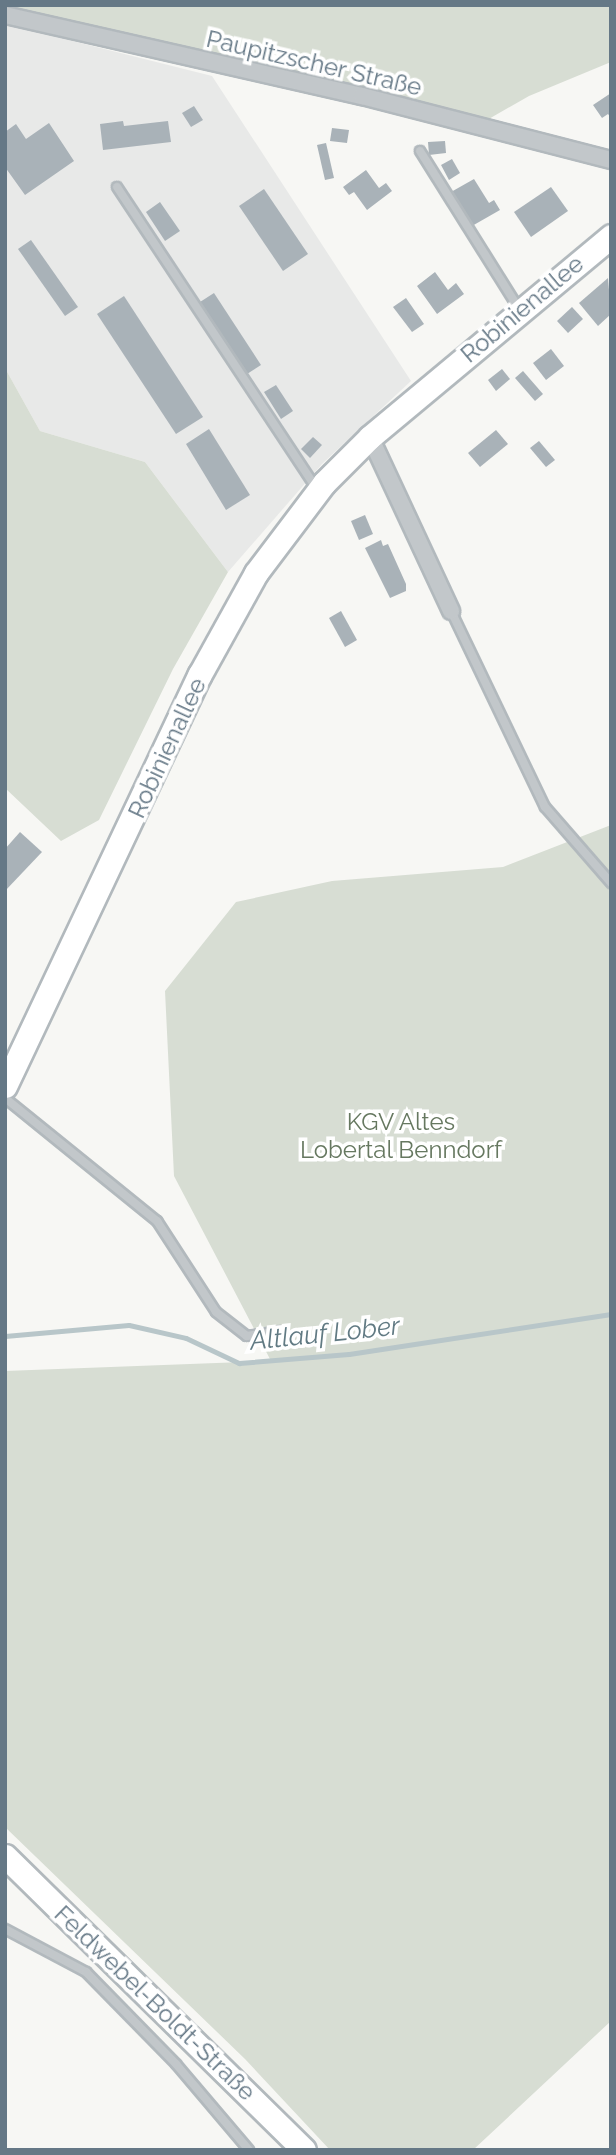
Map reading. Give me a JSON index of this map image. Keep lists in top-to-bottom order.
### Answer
{
  "streets": {
    "street": ["Paupitzscher Straße", "Robinienallee", "Feldwebel-Boldt-Straße"]
  },
  "water": ["Altlauf Lober"],
  "parks": ["KGV Altes Lobertal Benndorf"]
}
